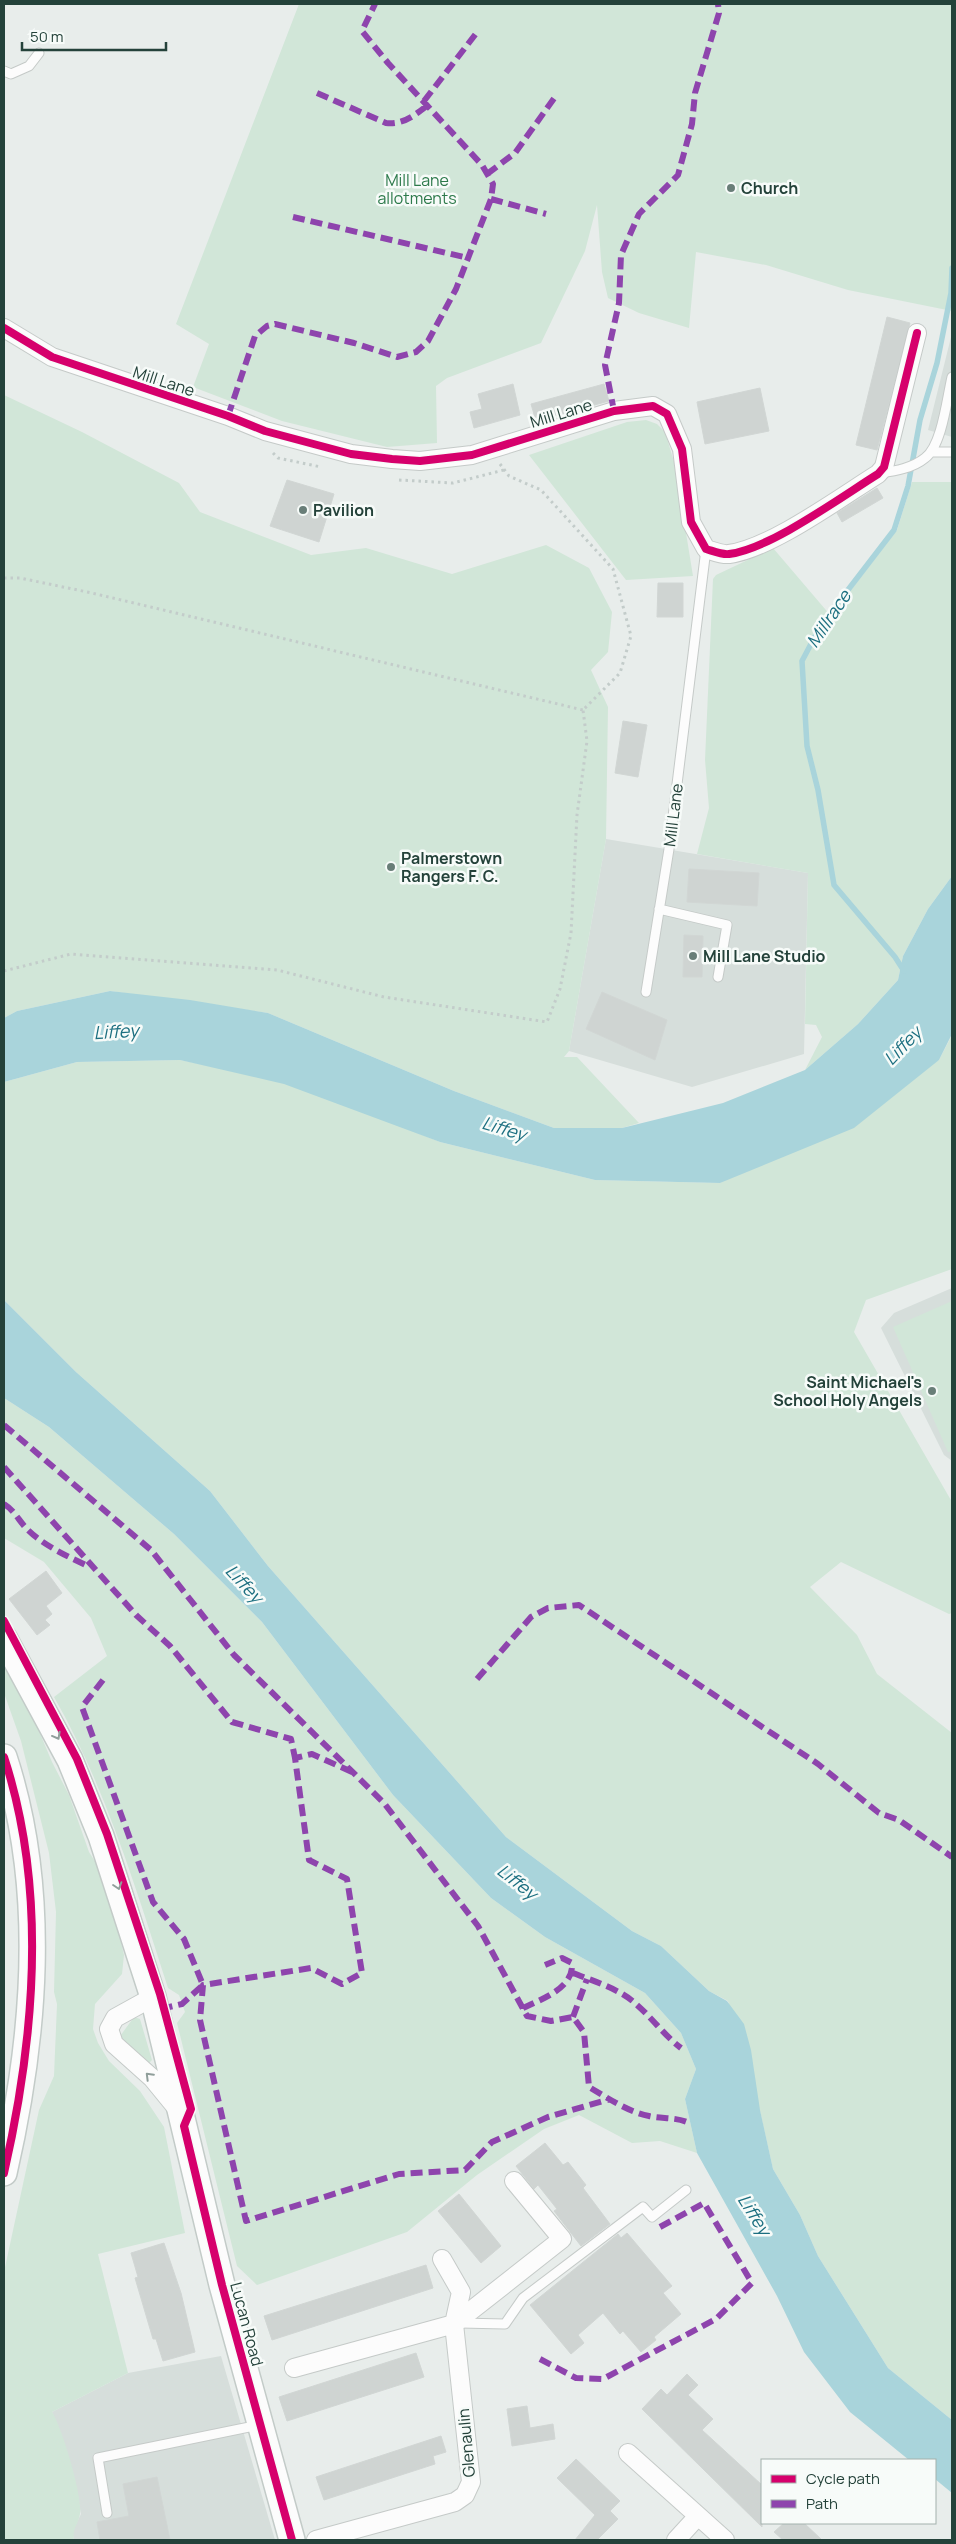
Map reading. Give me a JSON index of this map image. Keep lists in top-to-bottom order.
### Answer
{
  "streets": {
    "main road": ["Lucan Road"],
    "street": ["Mill Lane", "Glenaulin"]
  },
  "water": ["Millrace", "Liffey"],
  "parks": ["Mill Lane allotments"],
  "places": [
    "Church",
    "Pavilion",
    "Palmerstown Rangers F. C.",
    "Mill Lane Studio",
    "Saint Michael's School Holy Angels"
  ],
  "legend": ["Cycle path", "Path"],
  "scale_bar": "50 m"
}
